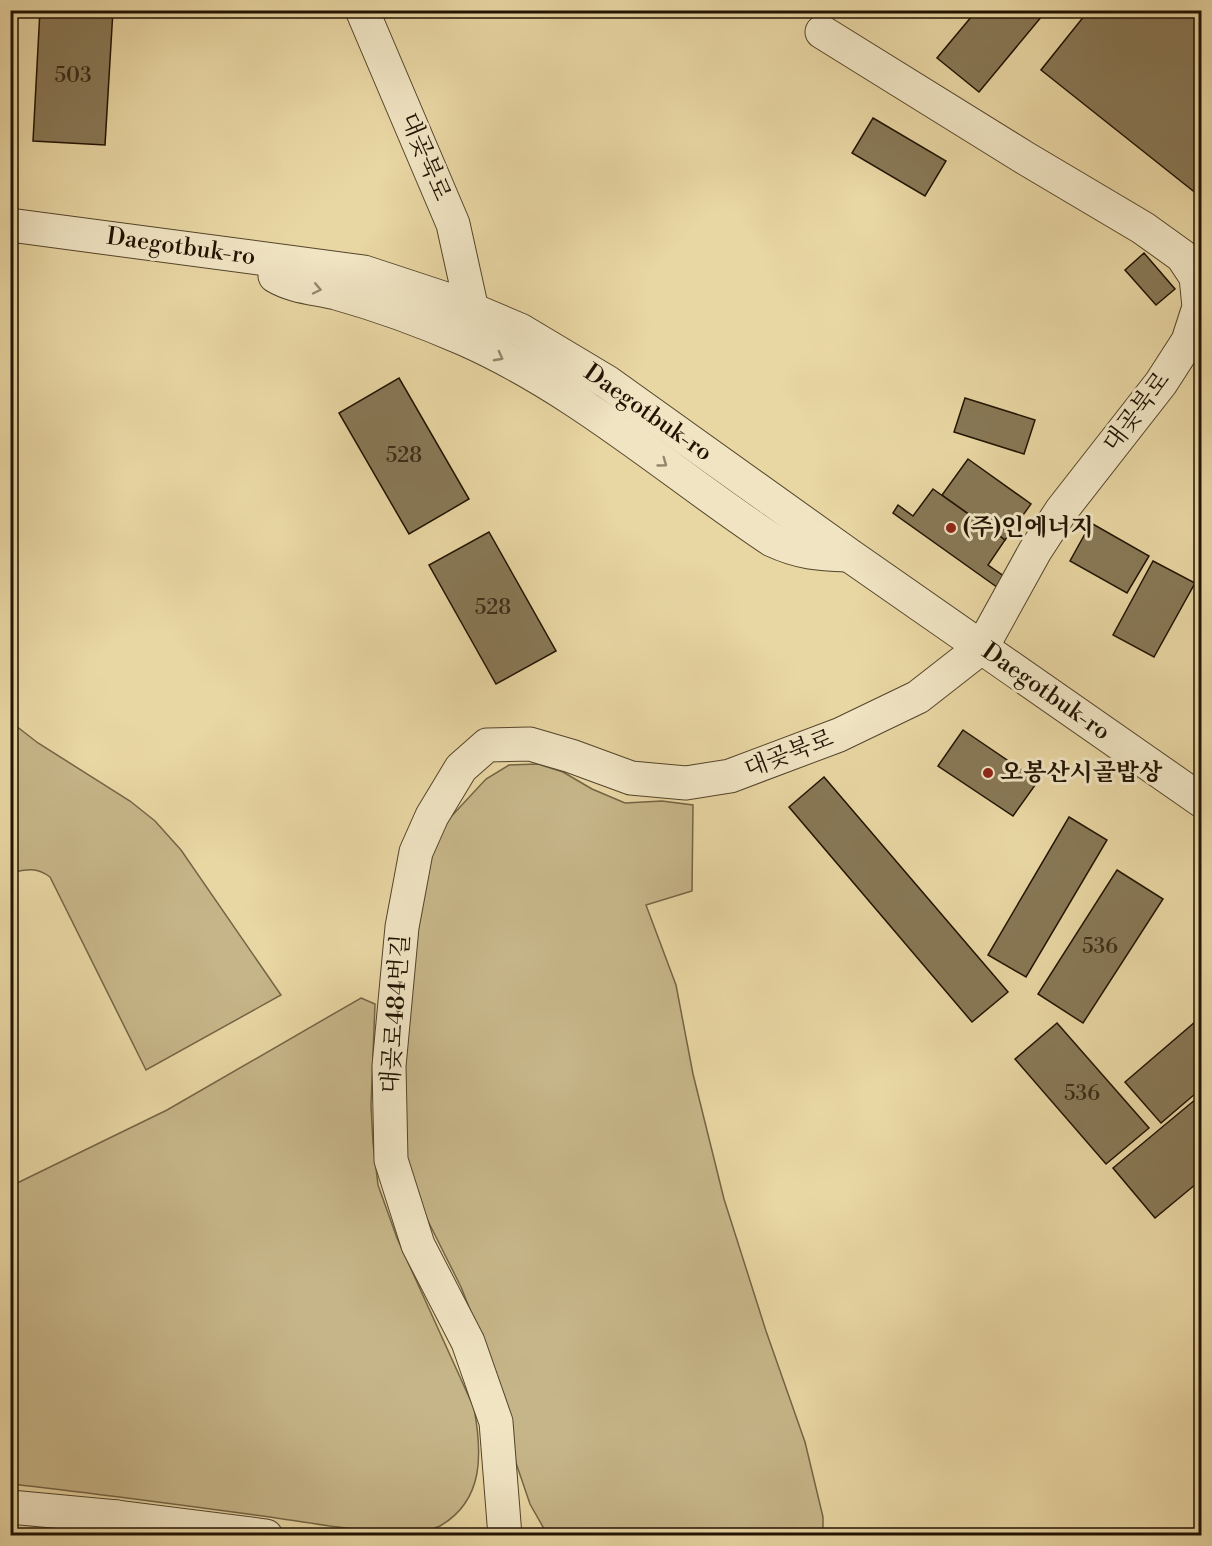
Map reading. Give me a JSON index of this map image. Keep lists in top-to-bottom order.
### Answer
{
  "streets": {
    "street": ["대곶북로", "Daegotbuk-ro", "대곶로484번길"]
  },
  "crossings": [
    ["대곶북로", "Daegotbuk-ro"],
    ["대곶북로", "대곶로484번길"]
  ],
  "places": ["(주)인에너지", "오봉산시골밥상"],
  "house_numbers": [
    "503",
    "528",
    "528",
    "536",
    "536"
  ]
}
